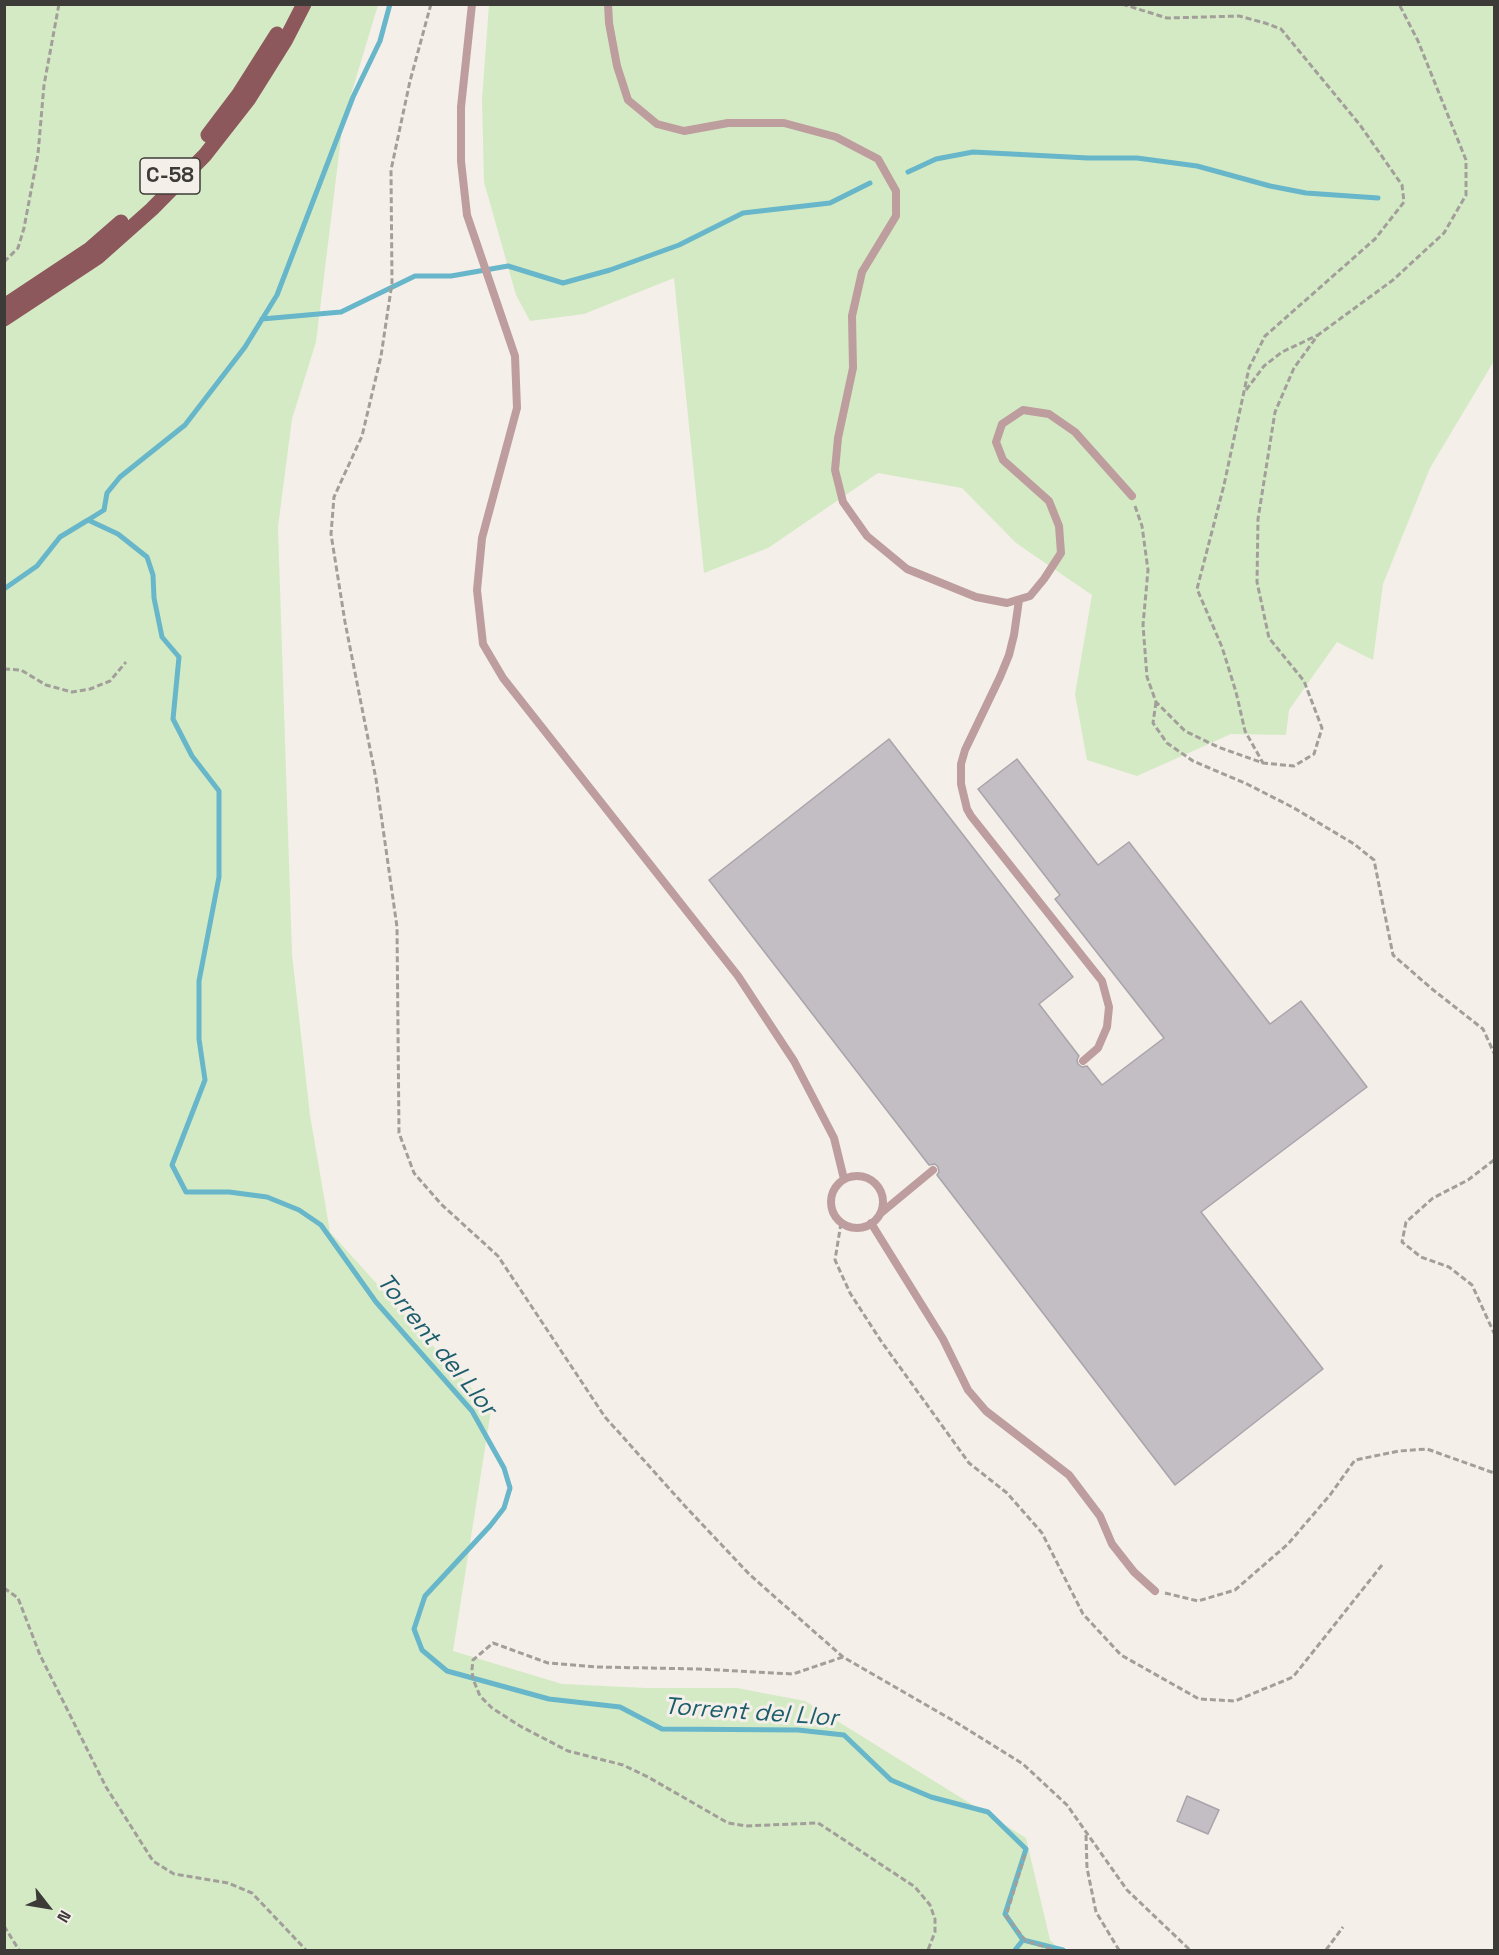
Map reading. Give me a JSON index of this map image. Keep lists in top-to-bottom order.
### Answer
{
  "streets": {
    "main road": ["C-58"]
  },
  "water": ["Torrent del Llor"],
  "north": "bottom right"
}
